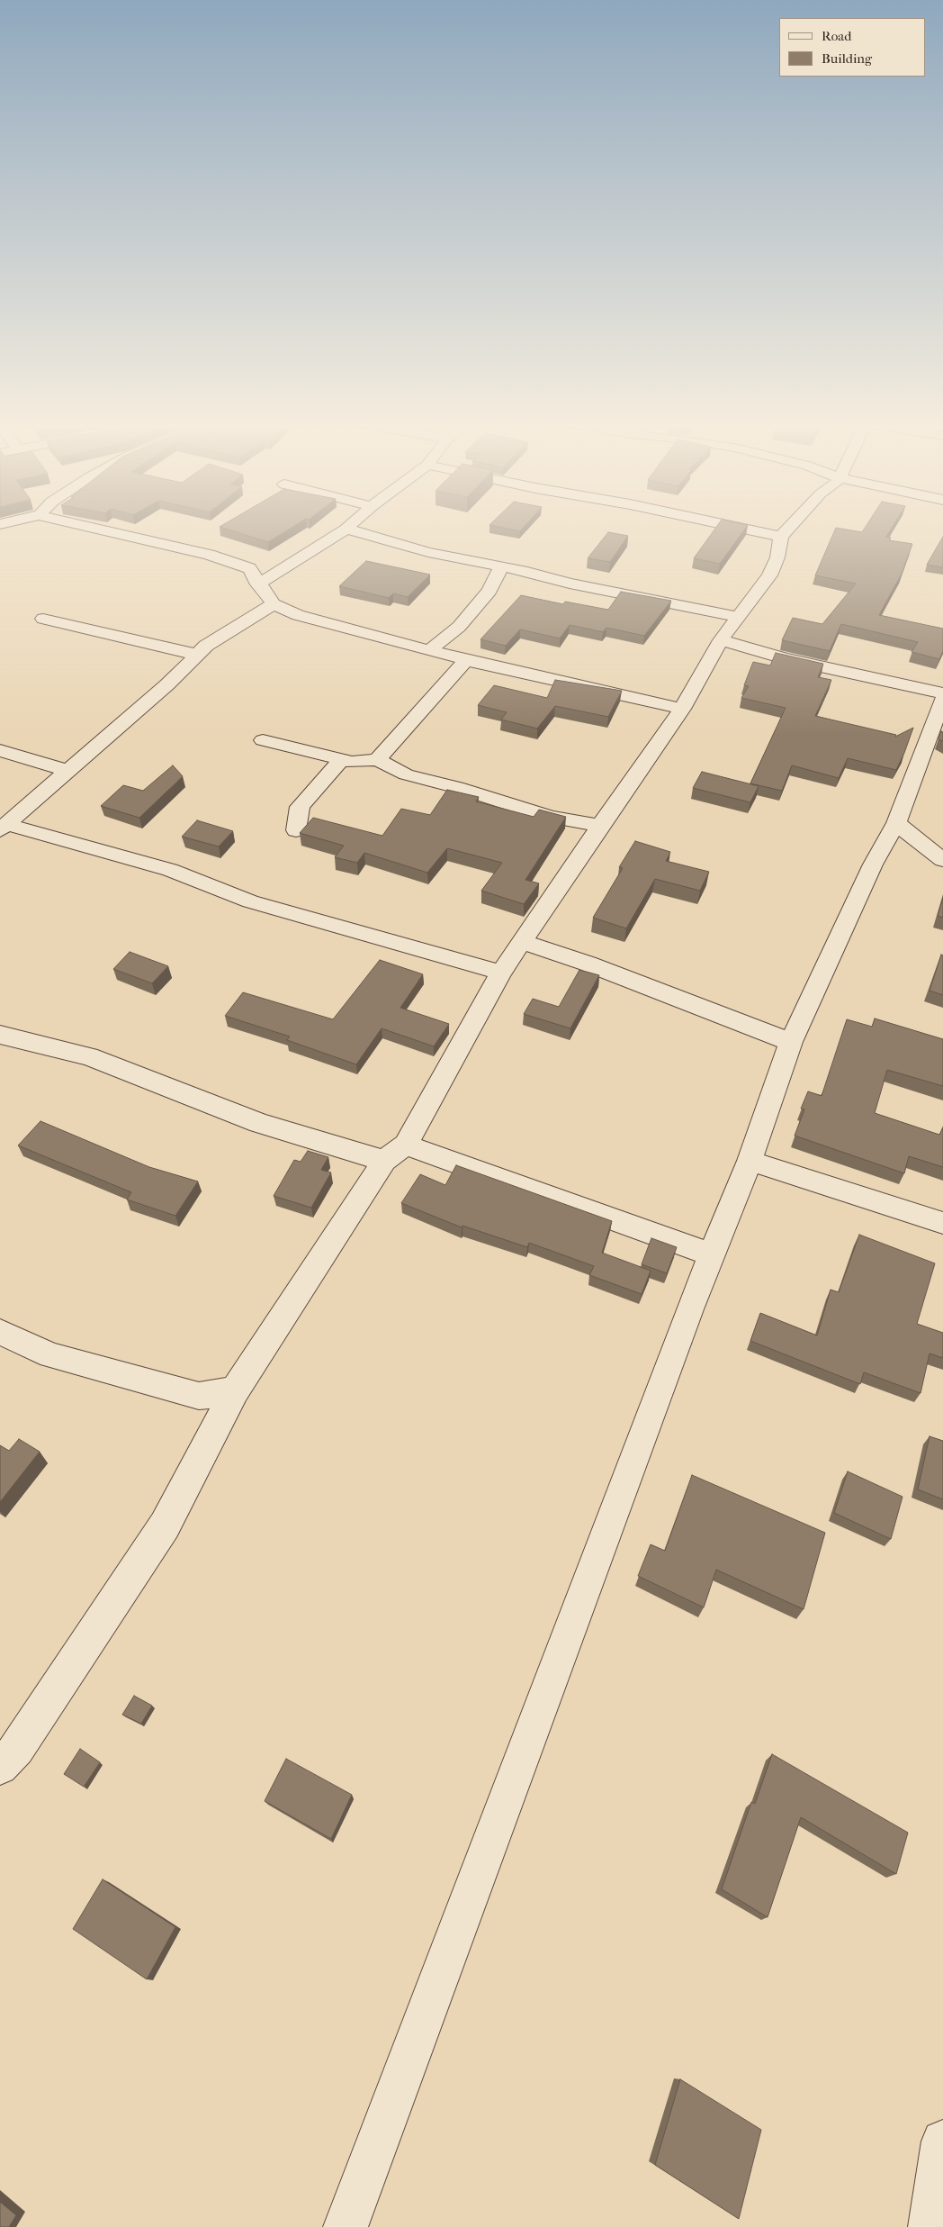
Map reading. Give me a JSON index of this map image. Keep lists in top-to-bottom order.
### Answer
{
  "legend": ["Road", "Building"]
}
